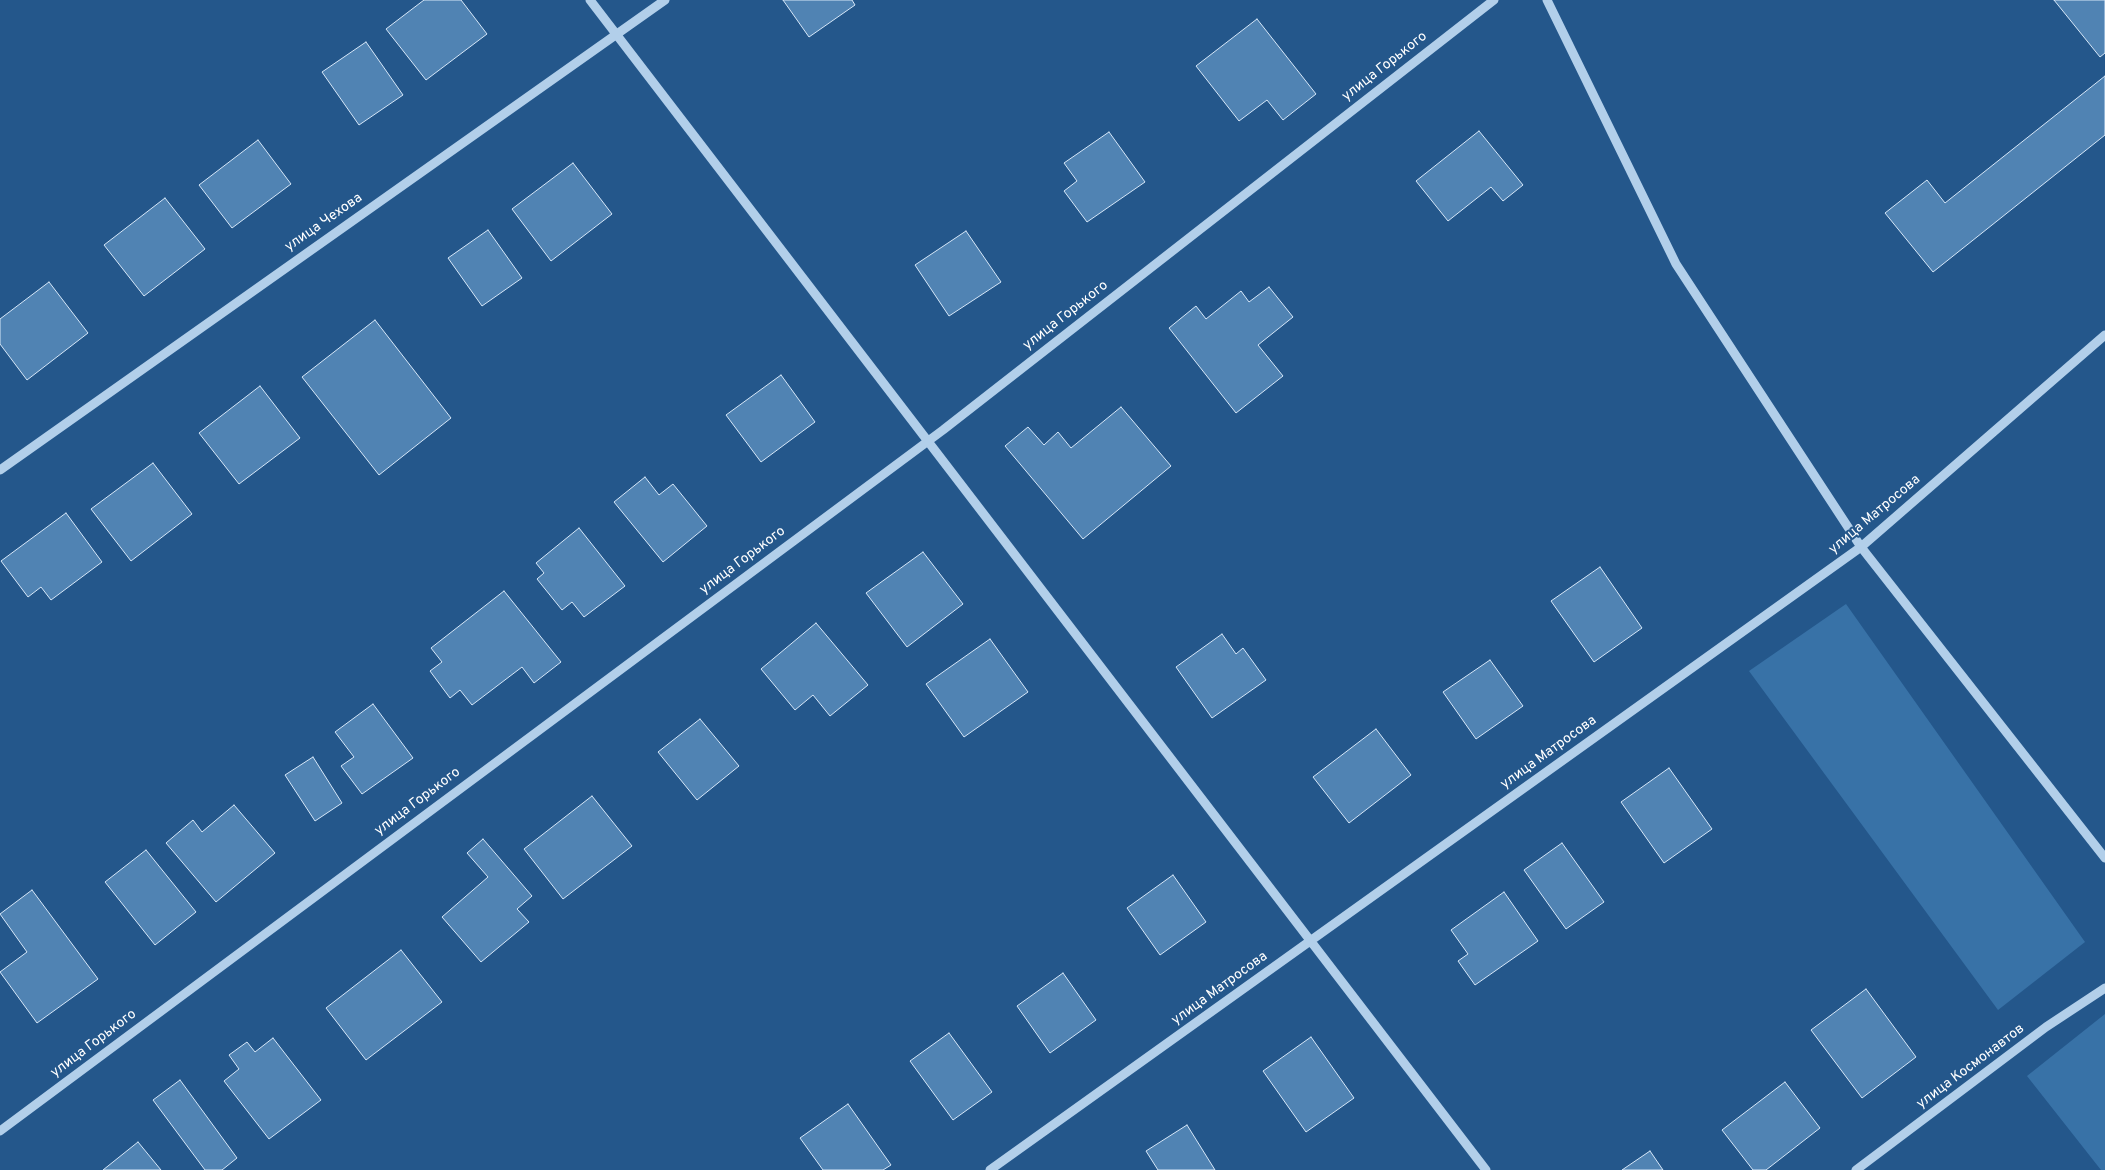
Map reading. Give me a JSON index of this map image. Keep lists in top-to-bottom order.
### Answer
{
  "streets": {
    "street": [
      "улица Горького",
      "улица Чехова",
      "улица Матросова",
      "улица Космонавтов"
    ]
  }
}
